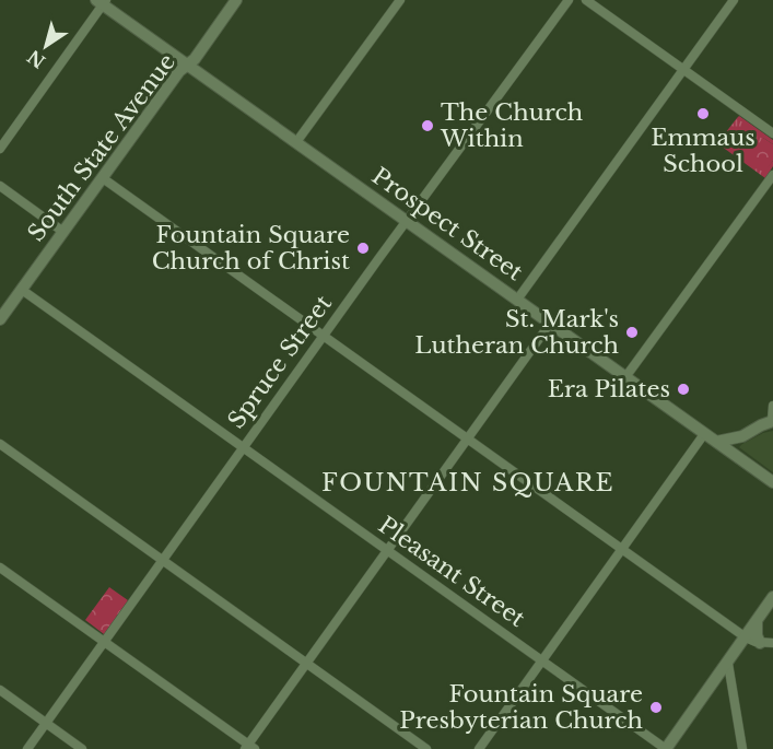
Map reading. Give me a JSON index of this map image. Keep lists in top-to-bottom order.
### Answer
{
  "streets": {
    "main road": ["South State Avenue", "Prospect Street"],
    "street": ["Spruce Street", "Pleasant Street"]
  },
  "crossings": [
    ["South State Avenue", "Prospect Street"],
    ["South State Avenue", "Pleasant Street"],
    ["Prospect Street", "Spruce Street"],
    ["Spruce Street", "Pleasant Street"]
  ],
  "districts": ["FOUNTAIN SQUARE"],
  "places": [
    "Emmaus School",
    "The Church Within",
    "Fountain Square Church of Christ",
    "St. Mark's Lutheran Church",
    "Era Pilates",
    "Fountain Square Presbyterian Church"
  ],
  "north": "bottom left"
}
